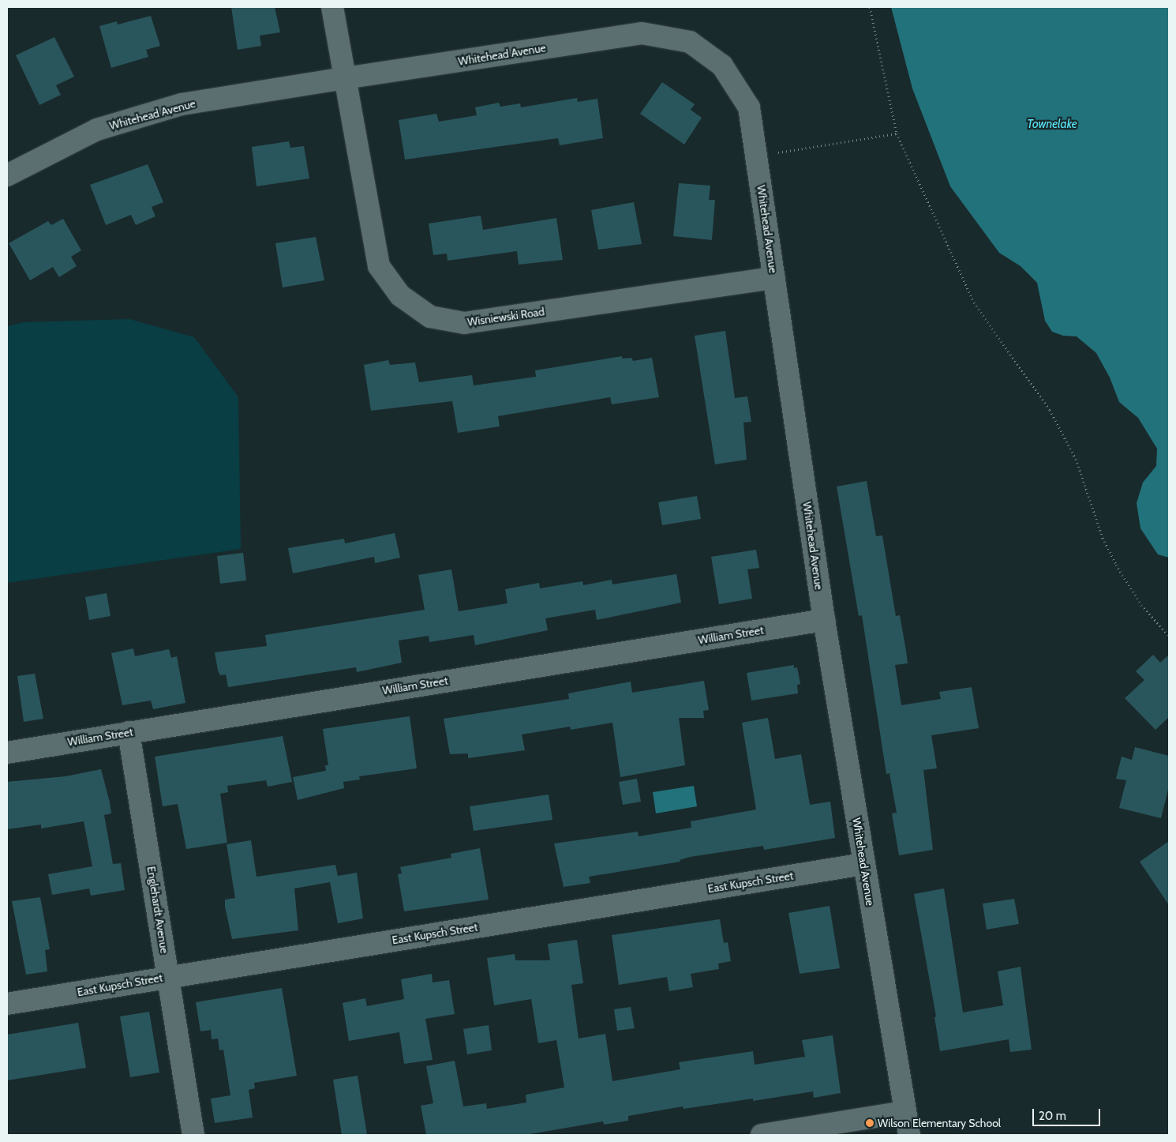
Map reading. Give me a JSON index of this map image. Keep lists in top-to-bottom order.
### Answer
{
  "streets": {
    "street": [
      "Whitehead Avenue",
      "Wisniewski Road",
      "William Street",
      "East Kupsch Street",
      "Englehardt Avenue"
    ]
  },
  "crossings": [
    ["Whitehead Avenue", "Wisniewski Road"],
    ["Whitehead Avenue", "William Street"],
    ["Whitehead Avenue", "East Kupsch Street"],
    ["William Street", "Englehardt Avenue"],
    ["East Kupsch Street", "Englehardt Avenue"]
  ],
  "water": ["Townelake"],
  "places": ["Wilson Elementary School"],
  "scale_bar": "20 m"
}
